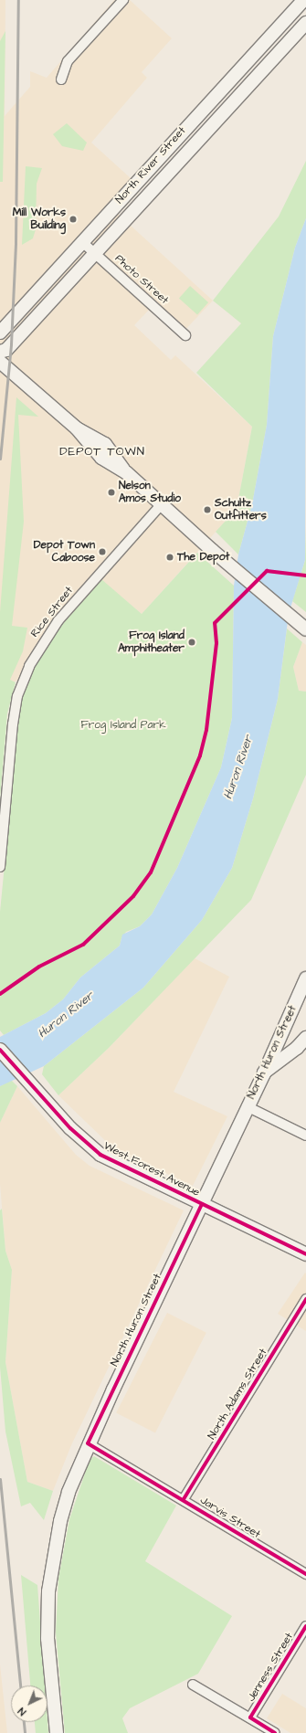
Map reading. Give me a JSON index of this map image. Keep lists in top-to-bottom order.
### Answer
{
  "streets": {
    "street": [
      "North River Street",
      "Photo Street",
      "Rice Street",
      "North Huron Street",
      "West Forest Avenue",
      "North Adams Street",
      "Jarvis Street",
      "Jenness Street"
    ]
  },
  "crossings": [
    ["North River Street", "Photo Street"],
    ["North Huron Street", "West Forest Avenue"],
    ["North Huron Street", "Jarvis Street"],
    ["North Adams Street", "Jarvis Street"]
  ],
  "districts": ["DEPOT TOWN"],
  "water": ["Huron River"],
  "parks": ["Frog Island Park"],
  "places": [
    "Mill Works Building",
    "Nelson Amos Studio",
    "Schultz Outfitters",
    "Depot Town Caboose",
    "The Depot",
    "Frog Island Amphitheater"
  ],
  "north": "bottom left"
}
